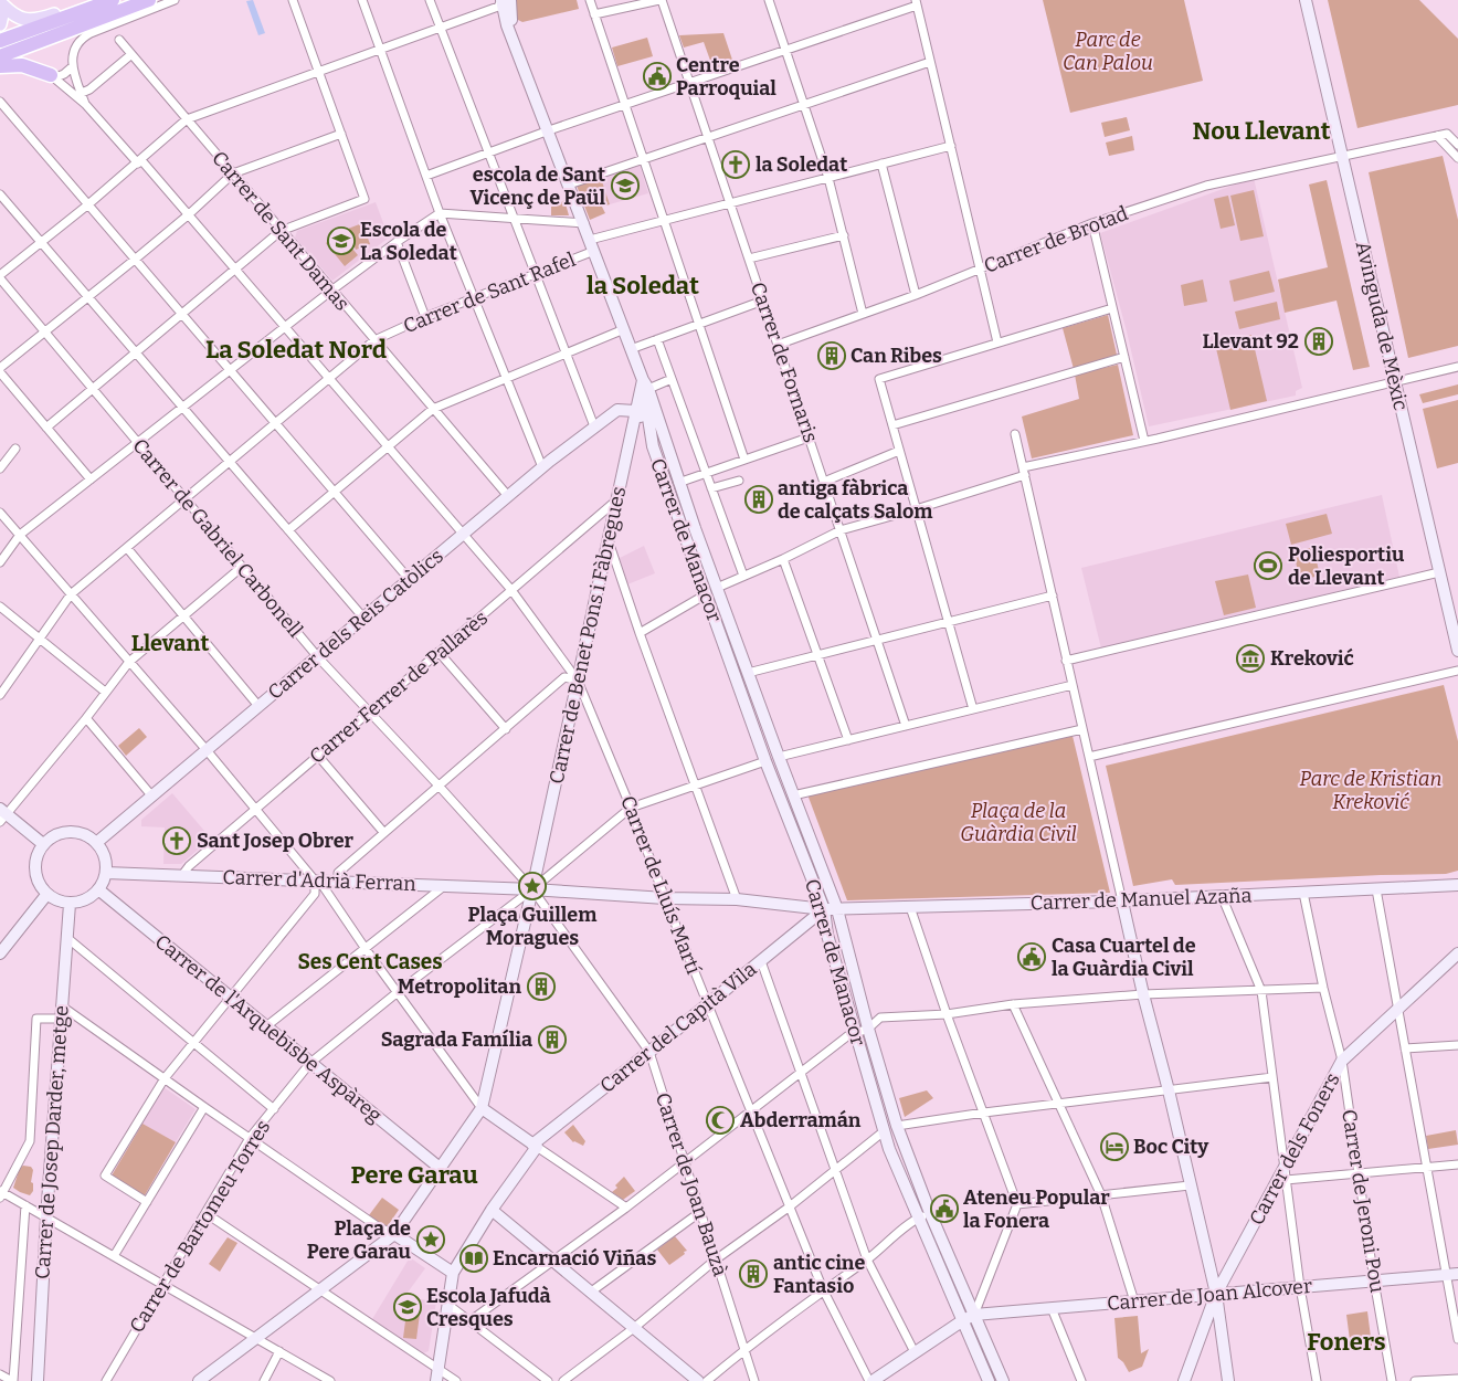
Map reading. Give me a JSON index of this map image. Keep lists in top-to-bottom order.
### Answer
{
  "streets": {
    "street": [
      "Carrer de Sant Damas",
      "Carrer de Brotad",
      "Carrer de Sant Rafel",
      "Avinguda de Mèxic",
      "Carrer de Fornaris",
      "Carrer de Gabriel Carbonell",
      "Carrer de Manacor",
      "Carrer dels Reis Catòlics",
      "Carrer de Benet Pons i Fàbregues",
      "Carrer Ferrer de Pallarès",
      "Carrer d'Adrià Ferran",
      "Carrer de Lluís Martí",
      "Carrer de Manuel Azaña",
      "Carrer del Capità Vila",
      "Carrer de l'Arquebisbe Aspàreg",
      "Carrer de Josep Darder, metge",
      "Carrer dels Foners",
      "Carrer de Joan Bauzà",
      "Carrer de Jeroni Pou",
      "Carrer de Bartomeu Torres",
      "Carrer de Joan Alcover"
    ]
  },
  "crossings": [
    ["Carrer de Sant Damas", "Carrer de Sant Rafel"],
    ["Carrer de Sant Damas", "Carrer dels Reis Catòlics"],
    ["Carrer de Brotad", "Avinguda de Mèxic"],
    ["Carrer de Brotad", "Carrer de Fornaris"],
    ["Carrer de Sant Rafel", "Carrer de Gabriel Carbonell"],
    ["Carrer de Sant Rafel", "Carrer de Manacor"],
    ["Carrer de Sant Rafel", "Carrer de Lluís Martí"],
    ["Carrer de Gabriel Carbonell", "Carrer dels Reis Catòlics"],
    ["Carrer de Gabriel Carbonell", "Carrer de Benet Pons i Fàbregues"],
    ["Carrer de Gabriel Carbonell", "Carrer Ferrer de Pallarès"],
    ["Carrer de Gabriel Carbonell", "Carrer d'Adrià Ferran"],
    ["Carrer de Gabriel Carbonell", "Carrer de Joan Bauzà"],
    ["Carrer de Gabriel Carbonell", "Carrer de Bartomeu Torres"],
    ["Carrer de Manacor", "Carrer dels Reis Catòlics"],
    ["Carrer de Manacor", "Carrer de Benet Pons i Fàbregues"],
    ["Carrer de Manacor", "Carrer de Manuel Azaña"],
    ["Carrer de Manacor", "Carrer del Capità Vila"],
    ["Carrer de Manacor", "Carrer de Joan Alcover"],
    ["Carrer dels Reis Catòlics", "Carrer de Benet Pons i Fàbregues"],
    ["Carrer dels Reis Catòlics", "Carrer d'Adrià Ferran"],
    ["Carrer dels Reis Catòlics", "Carrer de Lluís Martí"],
    ["Carrer dels Reis Catòlics", "Carrer de l'Arquebisbe Aspàreg"],
    ["Carrer dels Reis Catòlics", "Carrer de Josep Darder, metge"],
    ["Carrer de Benet Pons i Fàbregues", "Carrer Ferrer de Pallarès"],
    ["Carrer de Benet Pons i Fàbregues", "Carrer d'Adrià Ferran"],
    ["Carrer de Benet Pons i Fàbregues", "Carrer de Lluís Martí"],
    ["Carrer de Benet Pons i Fàbregues", "Carrer de Joan Bauzà"],
    ["Carrer de Benet Pons i Fàbregues", "Carrer de Bartomeu Torres"],
    ["Carrer Ferrer de Pallarès", "Carrer d'Adrià Ferran"],
    ["Carrer Ferrer de Pallarès", "Carrer de Lluís Martí"],
    ["Carrer d'Adrià Ferran", "Carrer de Lluís Martí"],
    ["Carrer d'Adrià Ferran", "Carrer de Manuel Azaña"],
    ["Carrer d'Adrià Ferran", "Carrer de l'Arquebisbe Aspàreg"],
    ["Carrer d'Adrià Ferran", "Carrer de Josep Darder, metge"],
    ["Carrer d'Adrià Ferran", "Carrer de Joan Bauzà"],
    ["Carrer d'Adrià Ferran", "Carrer de Bartomeu Torres"],
    ["Carrer de Lluís Martí", "Carrer de Manuel Azaña"],
    ["Carrer de Lluís Martí", "Carrer del Capità Vila"],
    ["Carrer de Lluís Martí", "Carrer de Bartomeu Torres"],
    ["Carrer de Lluís Martí", "Carrer de Joan Alcover"],
    ["Carrer de Manuel Azaña", "Carrer del Capità Vila"],
    ["Carrer de Manuel Azaña", "Carrer de Jeroni Pou"],
    ["Carrer del Capità Vila", "Carrer de Joan Bauzà"],
    ["Carrer de l'Arquebisbe Aspàreg", "Carrer de Josep Darder, metge"],
    ["Carrer de l'Arquebisbe Aspàreg", "Carrer de Bartomeu Torres"],
    ["Carrer dels Foners", "Carrer de Jeroni Pou"],
    ["Carrer dels Foners", "Carrer de Joan Alcover"],
    ["Carrer de Joan Bauzà", "Carrer de Bartomeu Torres"],
    ["Carrer de Jeroni Pou", "Carrer de Joan Alcover"]
  ],
  "districts": [
    "Nou Llevant",
    "la Soledat",
    "La Soledat Nord",
    "Llevant",
    "Ses Cent Cases",
    "Pere Garau",
    "Foners"
  ],
  "parks": ["Parc de Can Palou", "Parc de Kristian Kreković", "Plaça de la Guàrdia Civil"],
  "places": {
    "public building": ["Centre Parroquial", "Casa Cuartel de la Guàrdia Civil", "Ateneu Popular la Fonera"],
    "church": ["la Soledat", "Sant Josep Obrer"],
    "school or university": ["escola de Sant Vicenç de Paül", "Escola de La Soledat", "Escola Jafudà Cresques"],
    "building": [
      "Llevant 92",
      "Can Ribes",
      "antiga fàbrica de calçats Salom",
      "Metropolitan",
      "Sagrada Família",
      "antic cine Fantasio"
    ],
    "sports": ["Poliesportiu de Llevant"],
    "museum": ["Kreković"],
    "place": ["Plaça Guillem Moragues", "Plaça de Pere Garau"],
    "mosque": ["Abderramán"],
    "hotel": ["Boc City"],
    "library": ["Encarnació Viñas"]
  }
}
